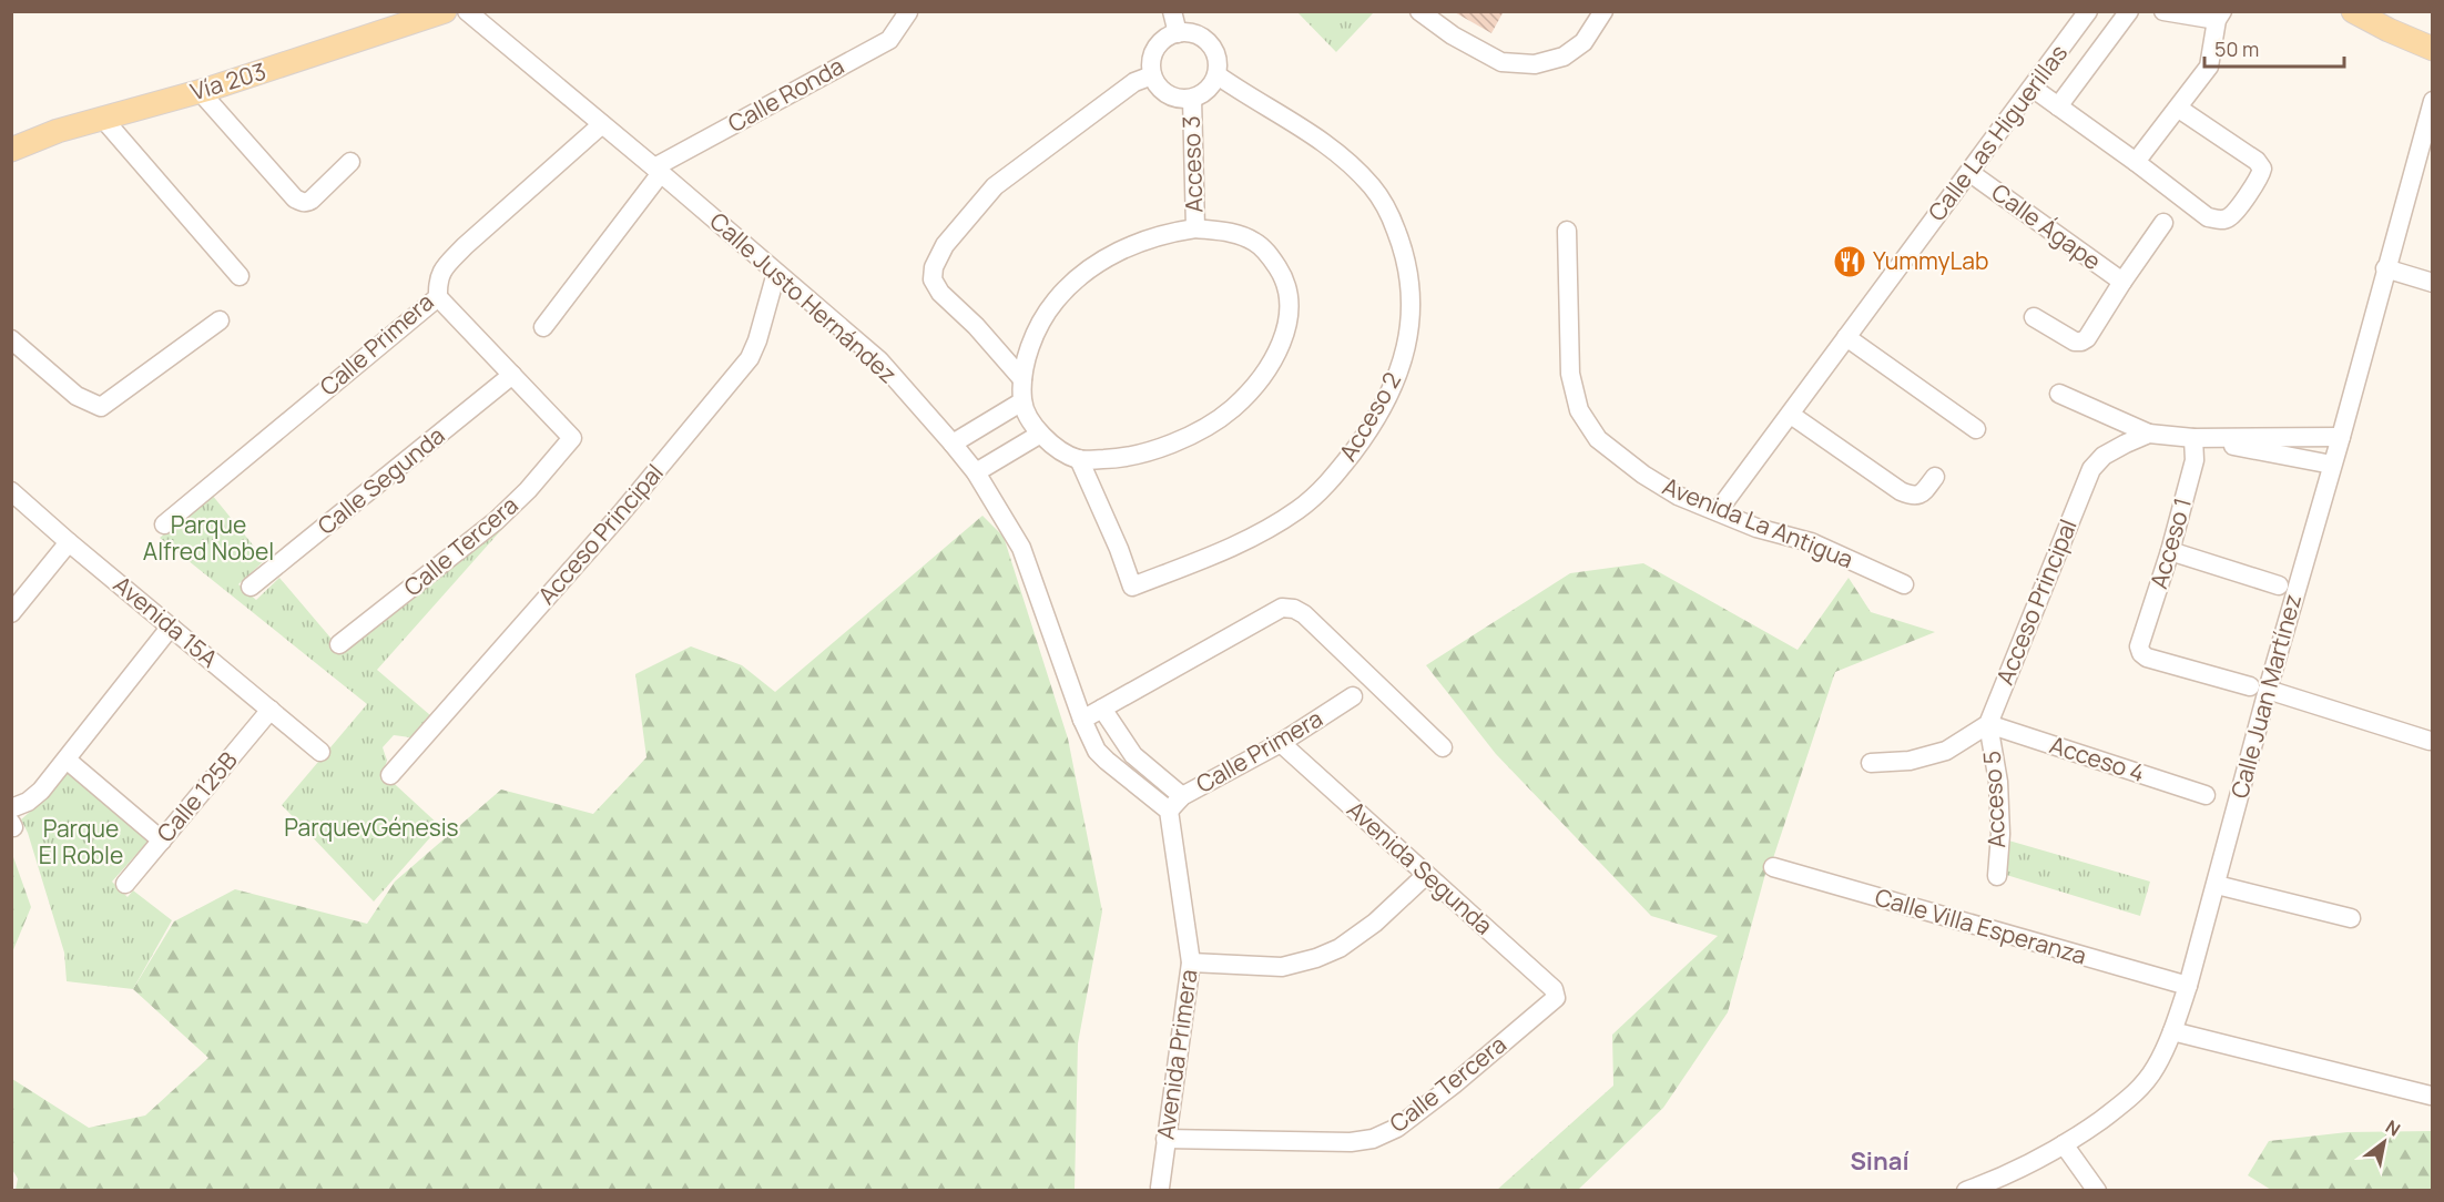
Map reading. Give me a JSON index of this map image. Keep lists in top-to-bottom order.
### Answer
{
  "streets": {
    "main road": ["Vía 203"],
    "street": [
      "Calle Ronda",
      "Calle Las Higuerillas",
      "Acceso 3",
      "Calle Ágape",
      "Calle Justo Hernández",
      "Calle Primera",
      "Acceso 2",
      "Calle Segunda",
      "Avenida La Antigua",
      "Acceso Principal",
      "Acceso 1",
      "Calle Tercera",
      "Avenida 15A",
      "Calle Juan Martínez",
      "Acceso 4",
      "Calle 125B",
      "Acceso 5",
      "Avenida Segunda",
      "Calle Villa Esperanza",
      "Avenida Primera"
    ]
  },
  "crossings": [
    ["Calle Ronda", "Calle Justo Hernández"],
    ["Calle Las Higuerillas", "Calle Ágape"],
    ["Calle Las Higuerillas", "Avenida La Antigua"],
    ["Acceso 3", "Acceso 2"],
    ["Calle Justo Hernández", "Calle Primera"],
    ["Calle Justo Hernández", "Acceso Principal"],
    ["Calle Primera", "Avenida Segunda"],
    ["Calle Primera", "Avenida Primera"],
    ["Calle Segunda", "Calle Tercera"],
    ["Acceso Principal", "Acceso 1"],
    ["Acceso Principal", "Calle Juan Martínez"],
    ["Acceso Principal", "Acceso 4"],
    ["Acceso Principal", "Acceso 5"],
    ["Acceso 1", "Calle Juan Martínez"],
    ["Calle Tercera", "Avenida Segunda"],
    ["Calle Tercera", "Avenida Primera"],
    ["Avenida 15A", "Calle 125B"],
    ["Calle Juan Martínez", "Calle Villa Esperanza"],
    ["Acceso 4", "Acceso 5"]
  ],
  "districts": ["Sinaí"],
  "parks": ["Parque Alfred Nobel", "ParquevGénesis", "Parque El Roble"],
  "places": {
    "restaurant": ["YummyLab"]
  },
  "scale_bar": "50 m",
  "north": "top right"
}
